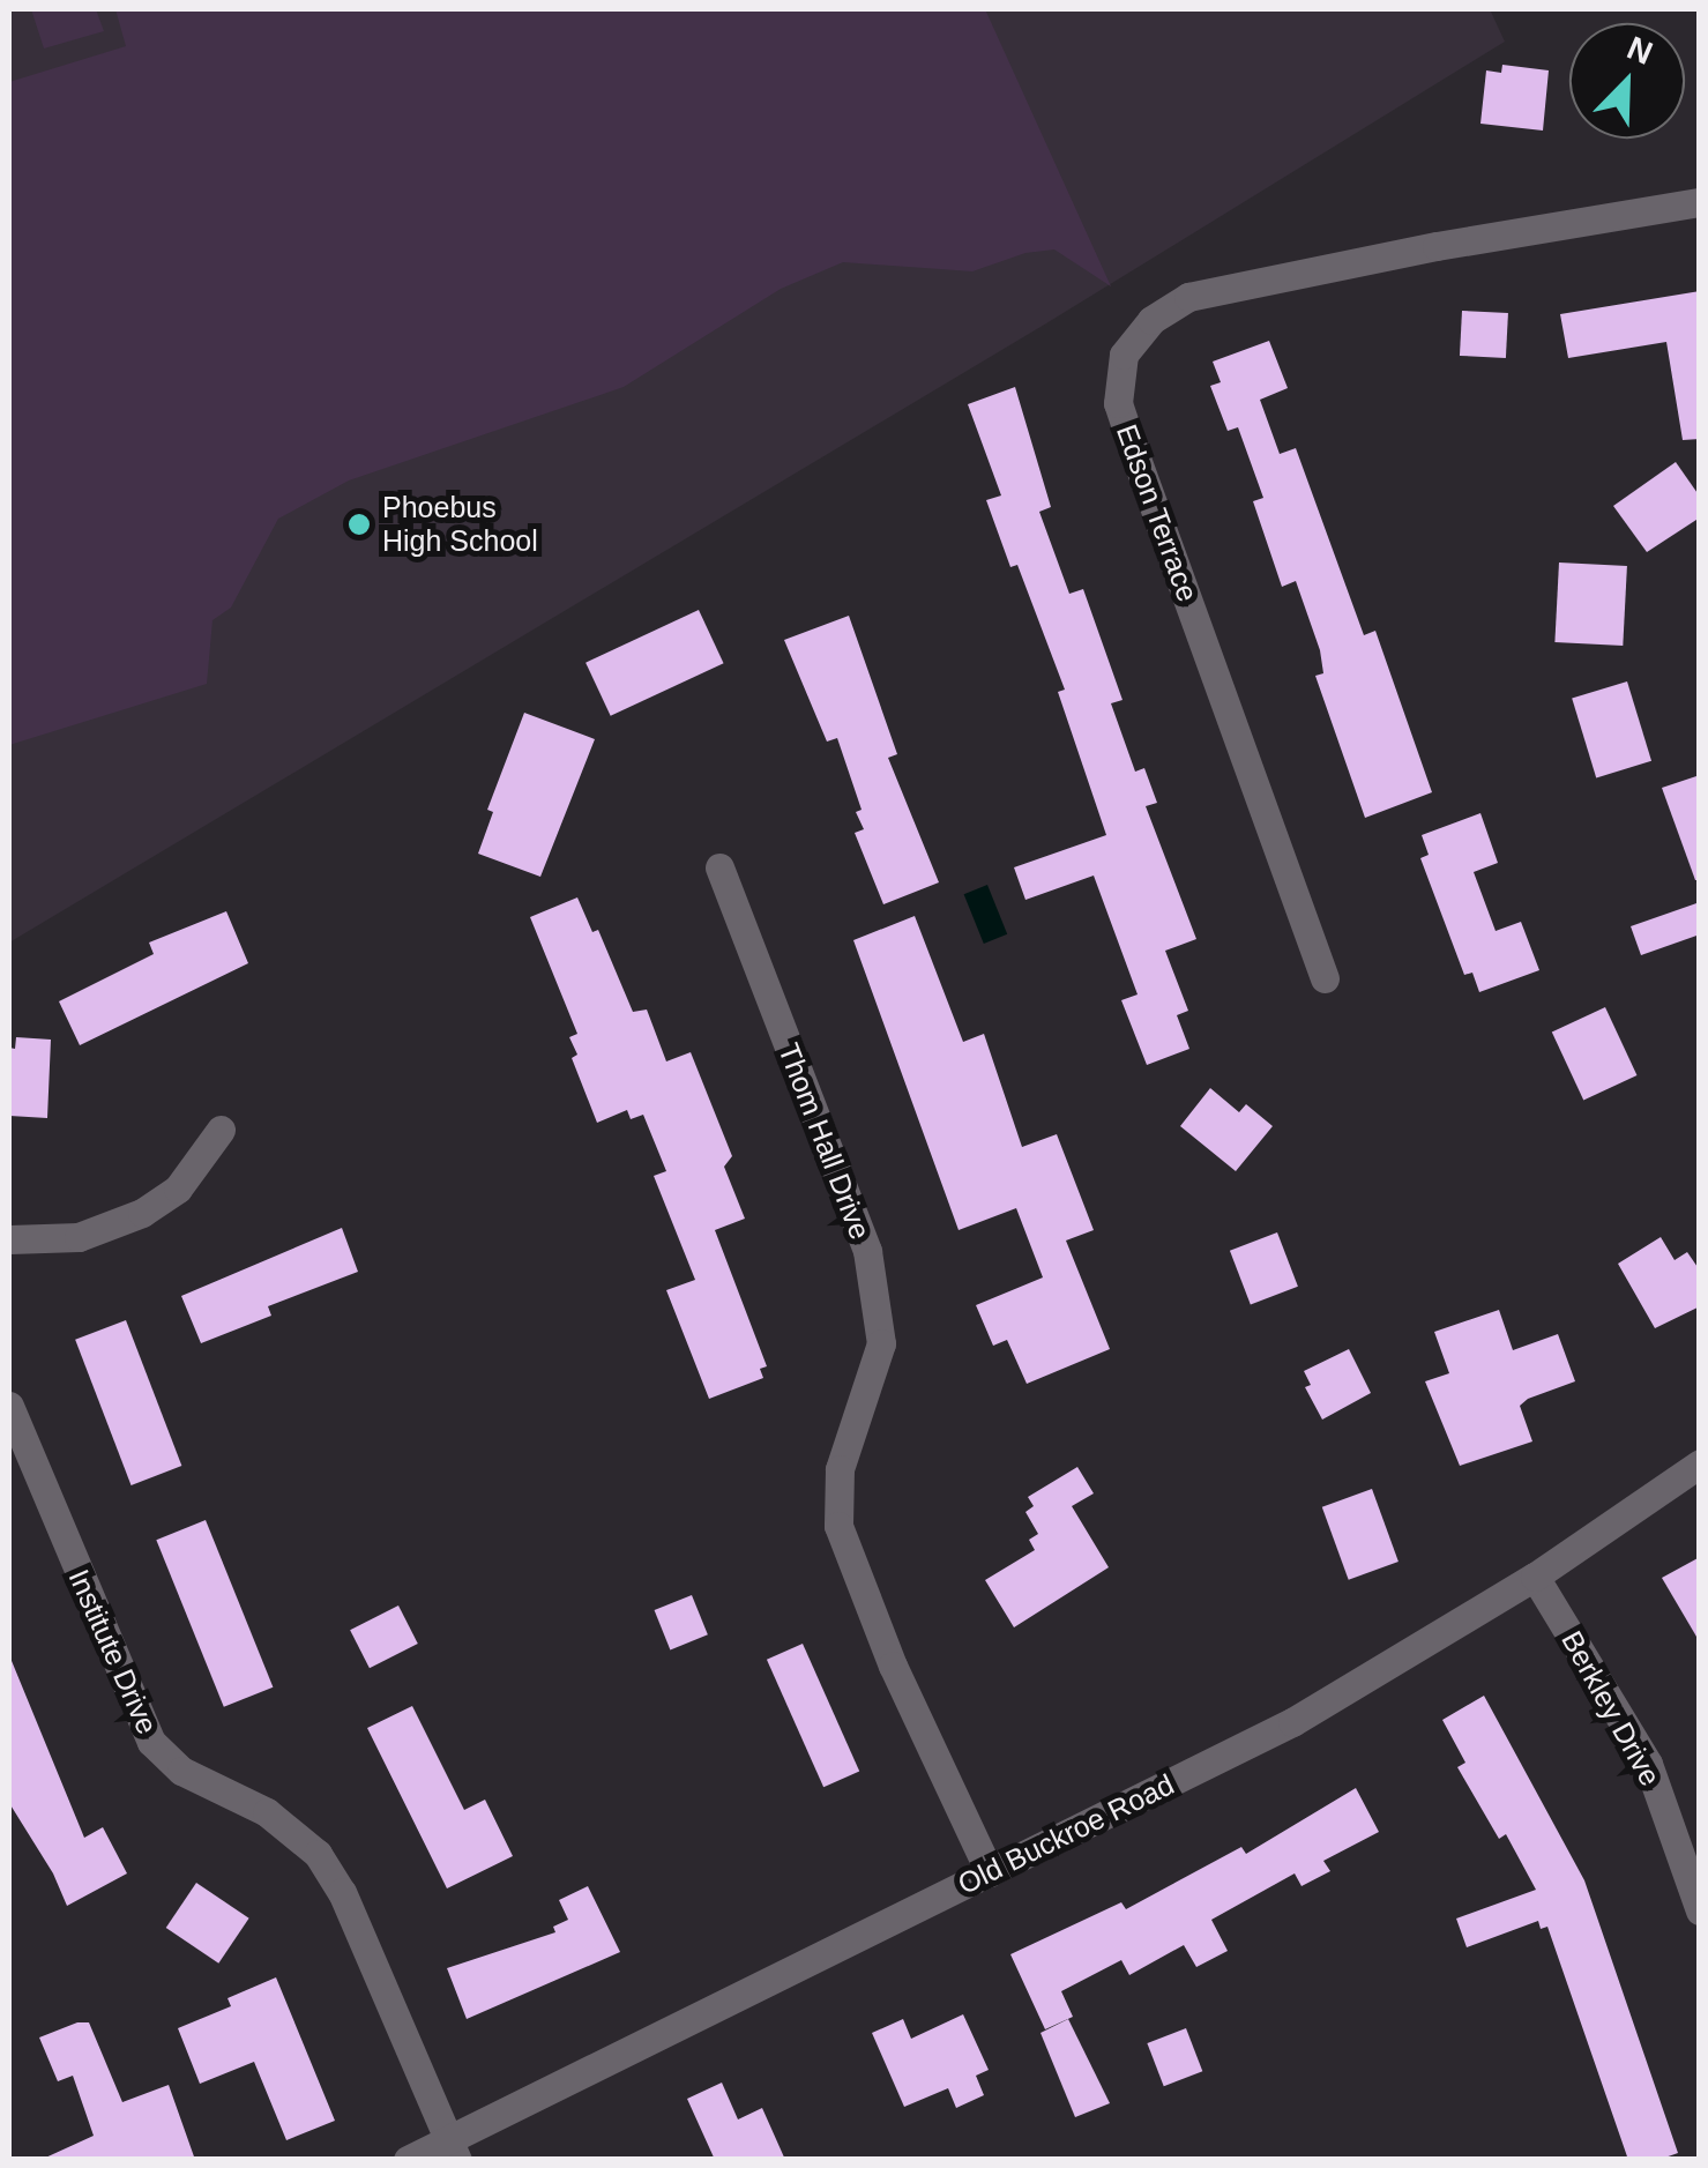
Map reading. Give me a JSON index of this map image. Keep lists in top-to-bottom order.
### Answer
{
  "streets": {
    "street": [
      "Edson Terrace",
      "Thom Hall Drive",
      "Institute Drive",
      "Berkley Drive",
      "Old Buckroe Road"
    ]
  },
  "crossings": [
    ["Thom Hall Drive", "Old Buckroe Road"],
    ["Institute Drive", "Old Buckroe Road"],
    ["Berkley Drive", "Old Buckroe Road"]
  ],
  "places": ["Phoebus High School"],
  "north": "top right"
}
